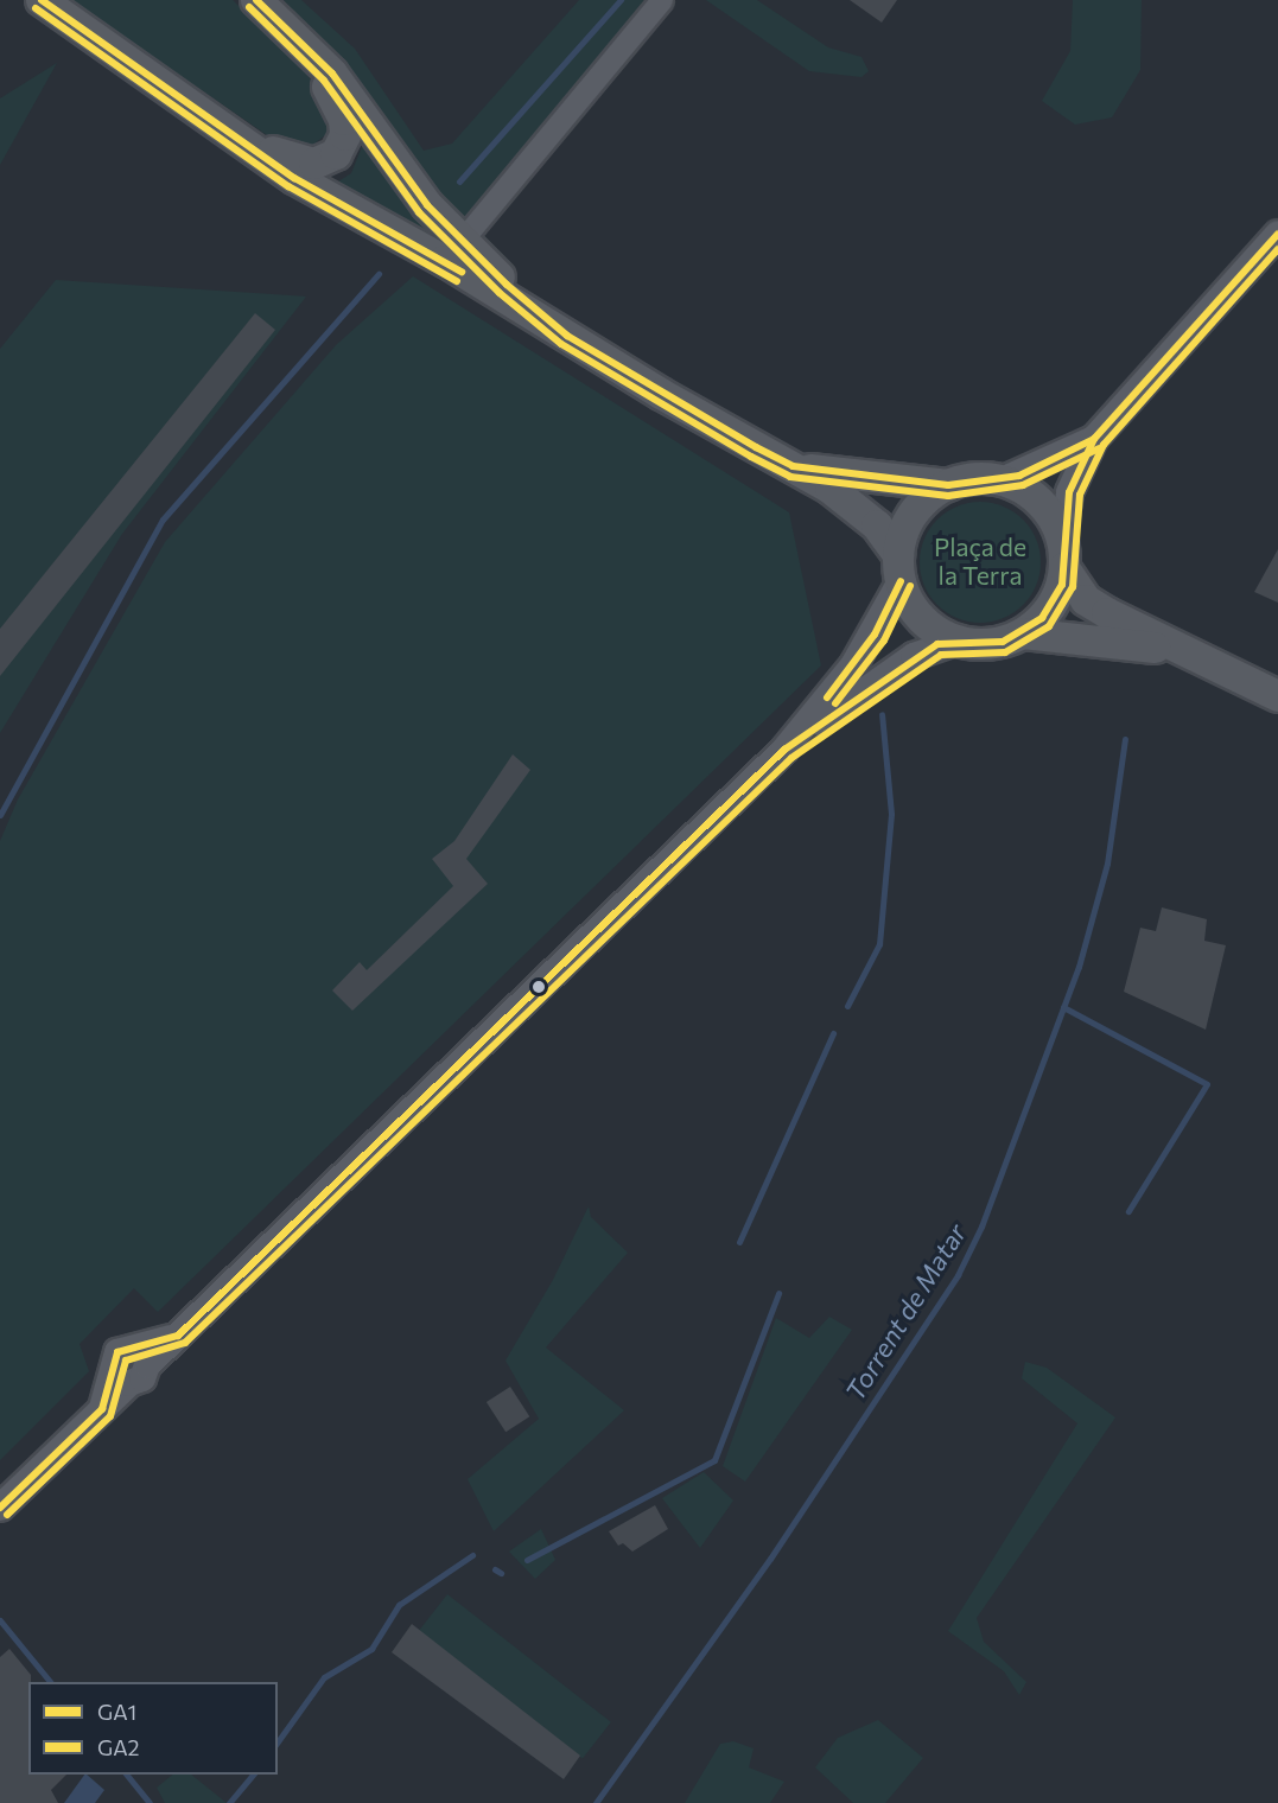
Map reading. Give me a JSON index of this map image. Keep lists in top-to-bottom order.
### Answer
{
  "water": ["Torrent de Matar"],
  "parks": ["Plaça de la Terra"],
  "lines": ["transit line GA1", "transit line GA2"],
  "legend": ["GA1", "GA2"]
}
